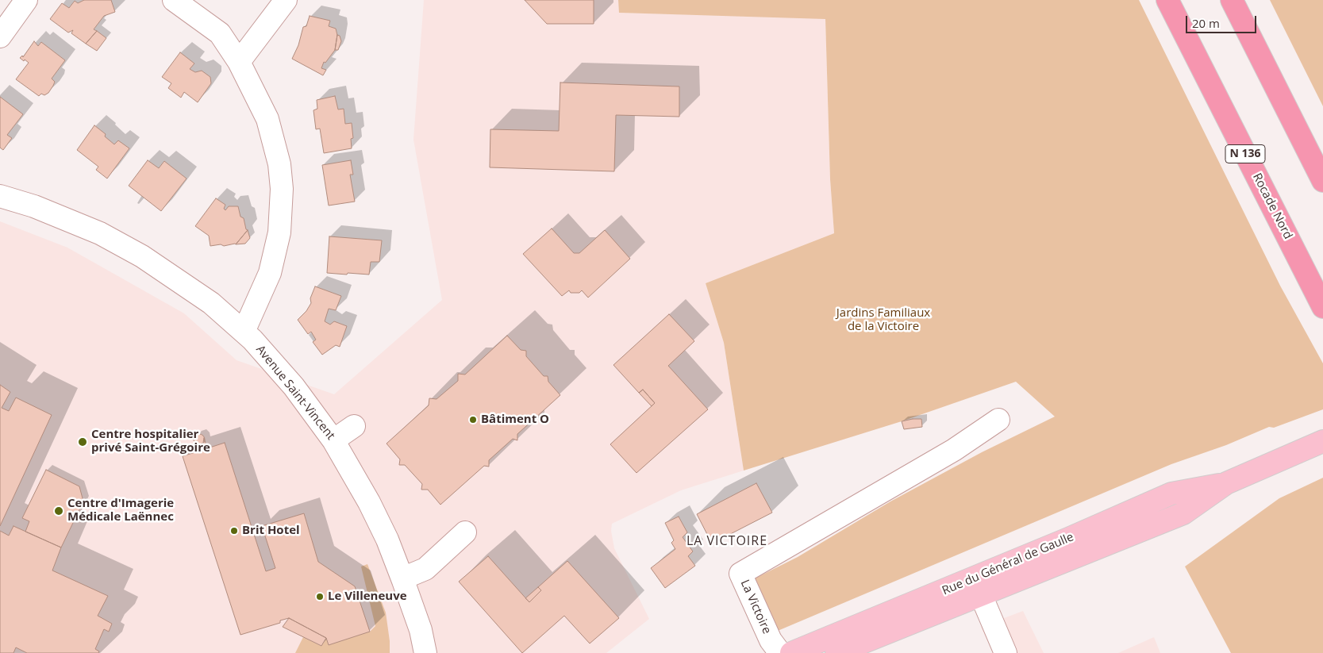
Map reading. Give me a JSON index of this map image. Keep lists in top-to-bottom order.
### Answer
{
  "streets": {
    "highway": ["N 136", "Rocade Nord"],
    "main road": ["Rue du Général de Gaulle"],
    "street": ["Avenue Saint-Vincent", "La Victoire"]
  },
  "districts": ["LA VICTOIRE"],
  "parks": ["Jardins Familiaux de la Victoire"],
  "places": [
    "Bâtiment O",
    "Centre hospitalier privé Saint-Grégoire",
    "Centre d'Imagerie Médicale Laënnec",
    "Brit Hotel",
    "Le Villeneuve"
  ],
  "scale_bar": "20 m"
}
